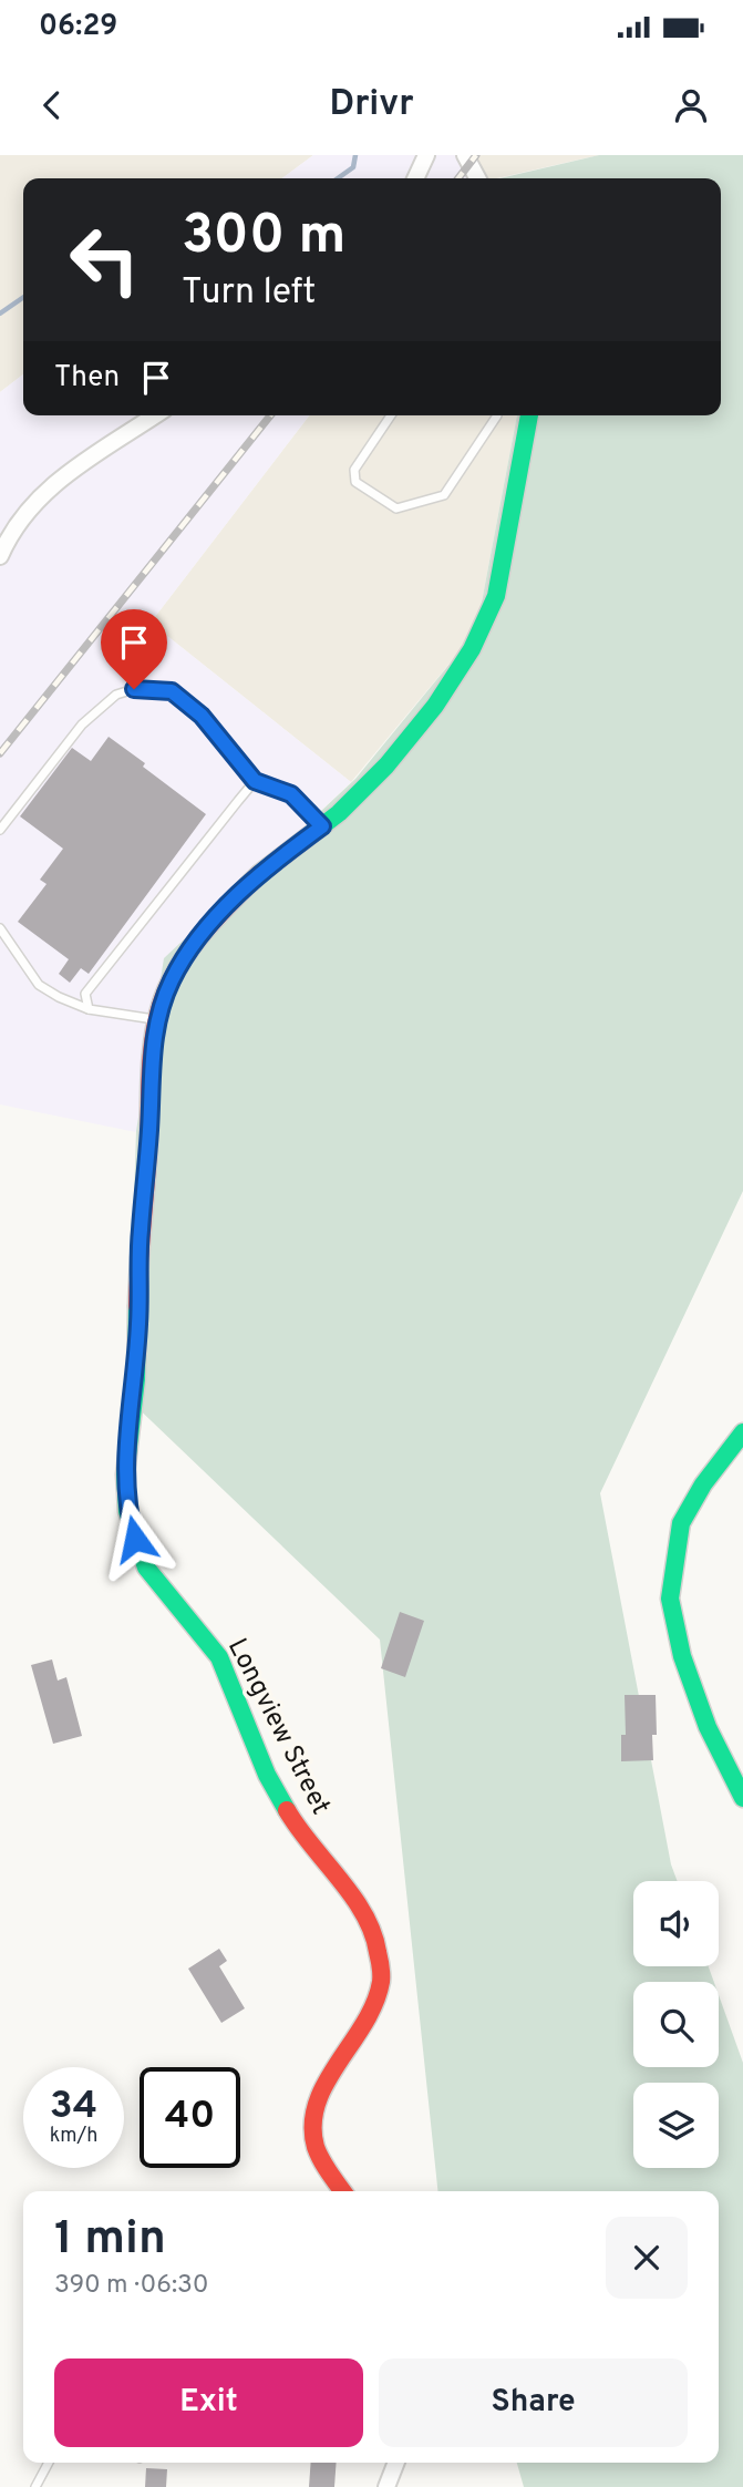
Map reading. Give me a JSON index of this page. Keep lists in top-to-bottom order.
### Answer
{
  "streets": {
    "street": ["Longview Street"]
  },
  "page": {
    "status": "06:29",
    "header": "Drivr",
    "turn": ["300 m", "Turn left"],
    "then": "Then",
    "speed": "34 km/h",
    "limit": "40",
    "heading": ["1 min", "390 m · 06:30"],
    "buttons": ["Exit", "Share"]
  }
}
